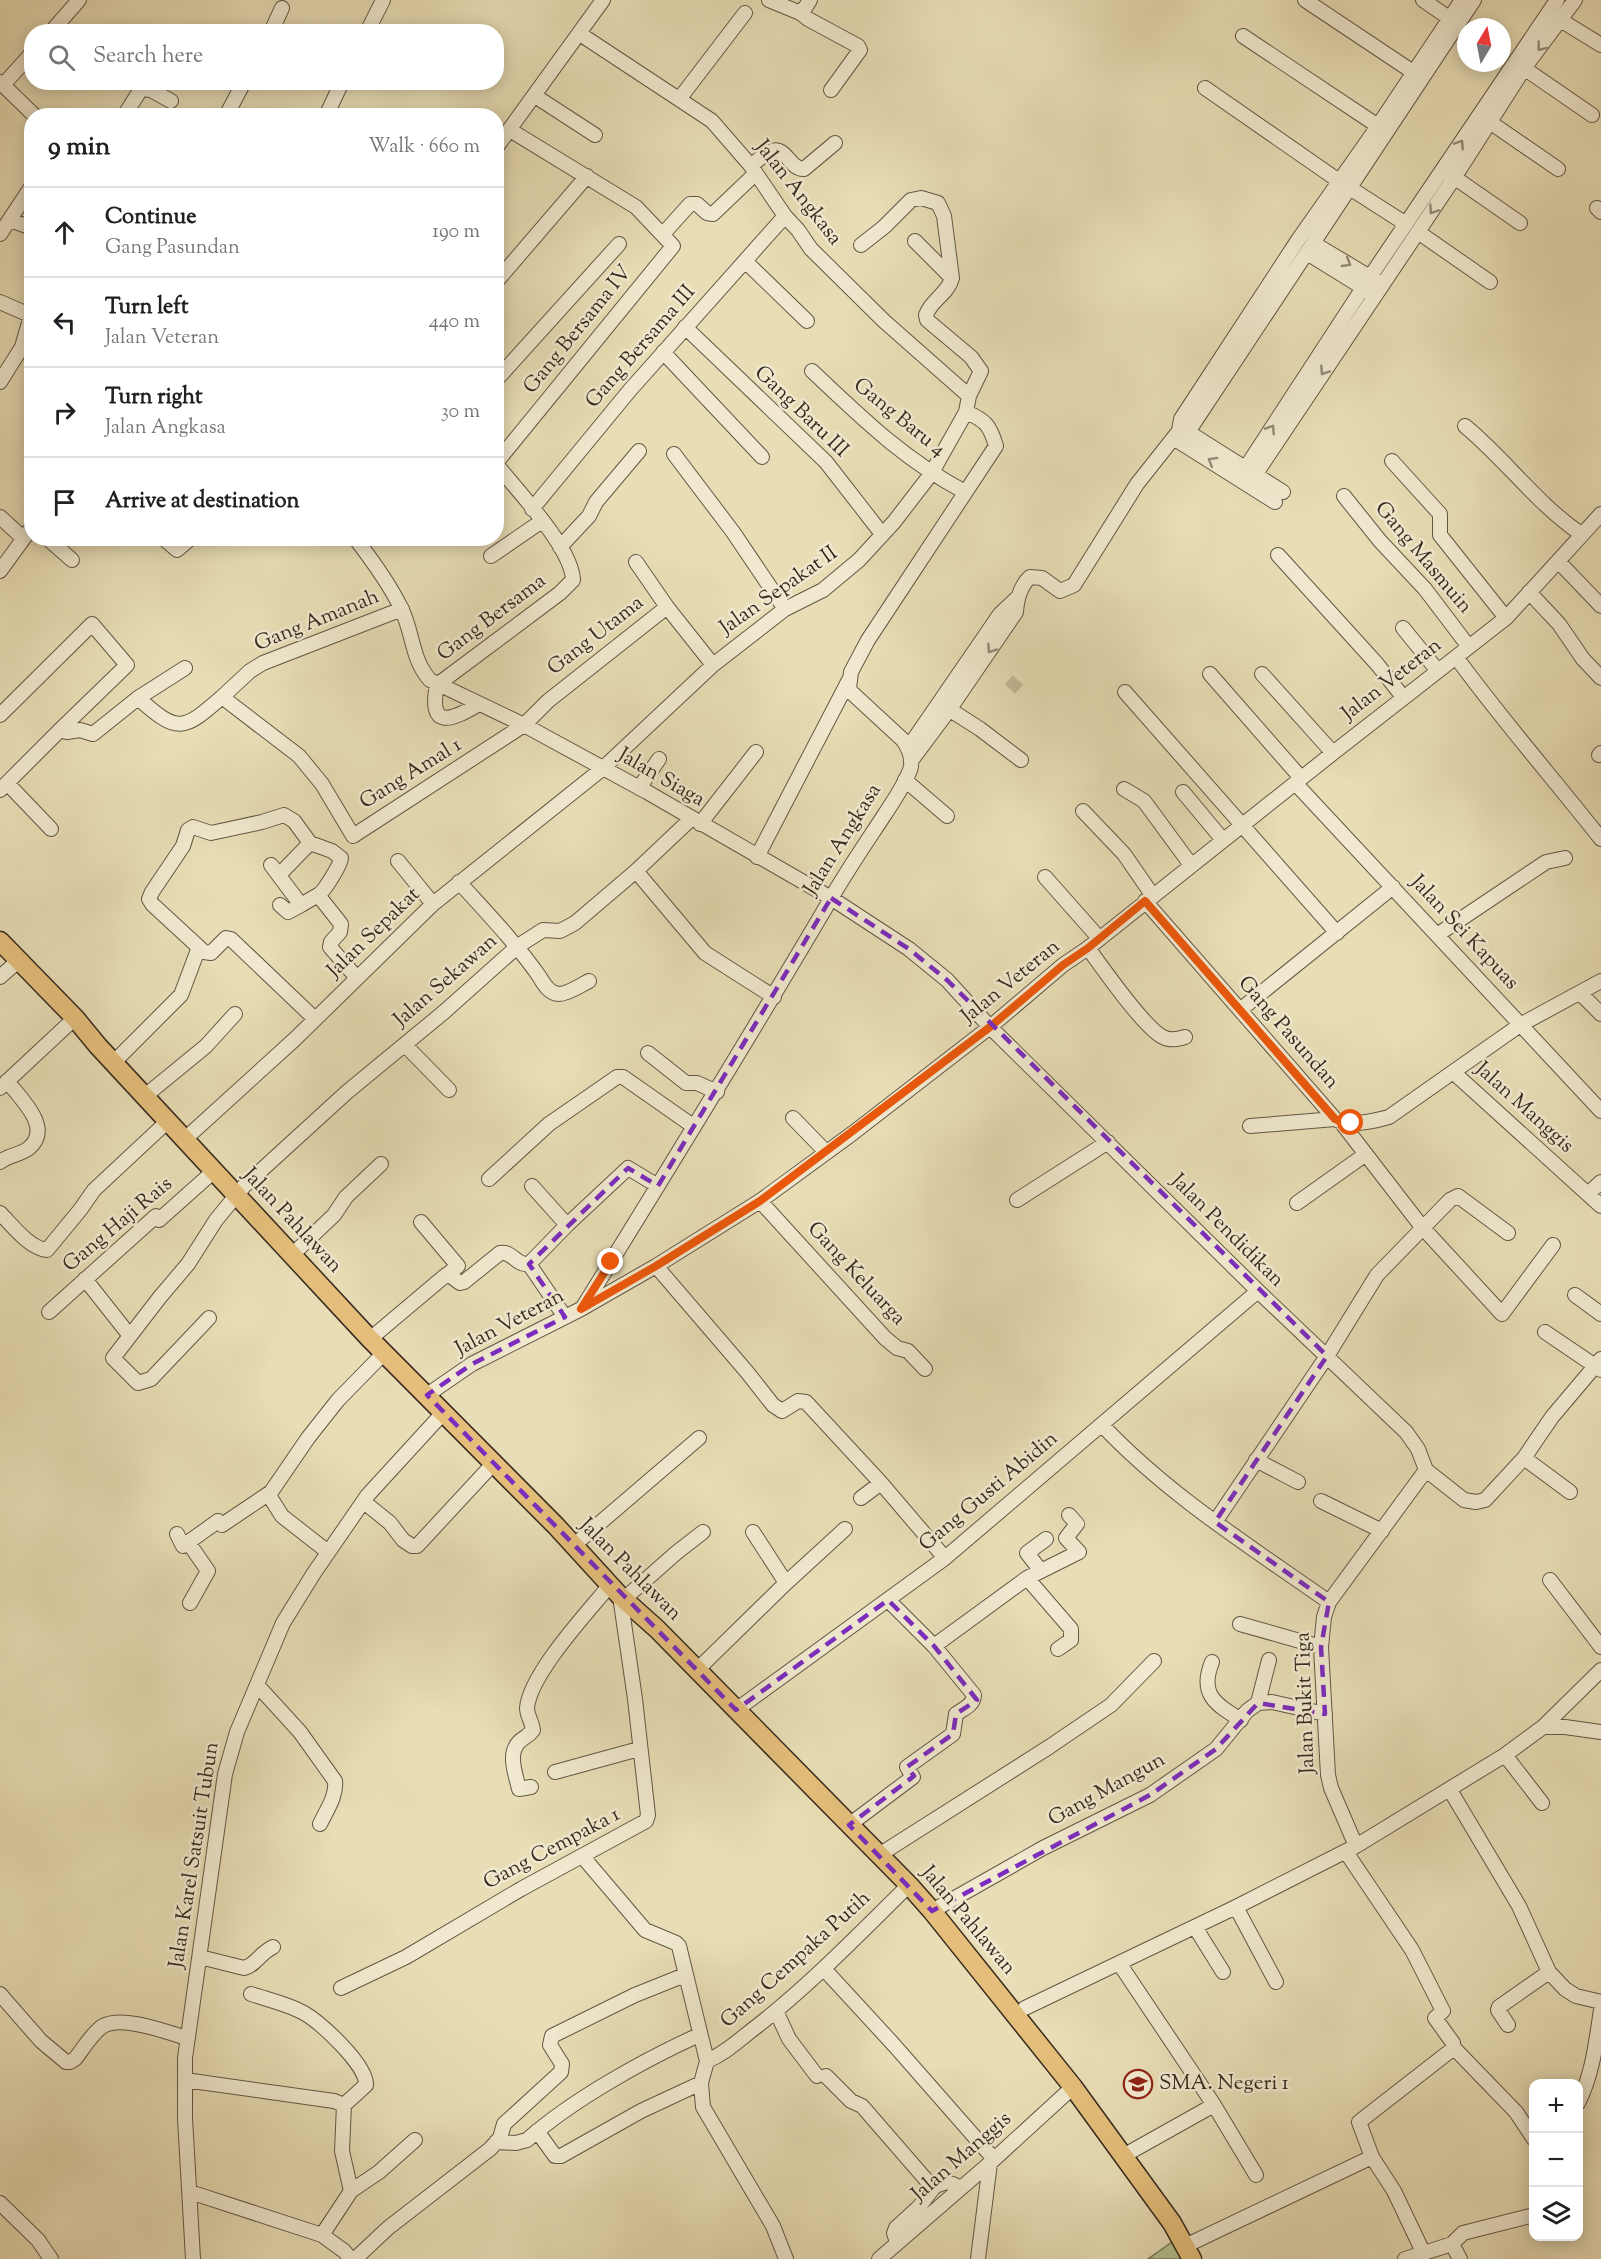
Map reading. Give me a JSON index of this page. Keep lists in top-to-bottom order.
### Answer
{
  "streets": {
    "main road": ["Jalan Pahlawan"],
    "street": [
      "Jalan Angkasa",
      "Gang Bersama IV",
      "Gang Bersama III",
      "Gang Baru III",
      "Gang Baru 4",
      "Gang Masmuin",
      "Jalan Sepakat II",
      "Gang Bersama",
      "Gang Amanah",
      "Gang Utama",
      "Jalan Veteran",
      "Gang Amal 1",
      "Jalan Siaga",
      "Jalan Sepakat",
      "Jalan Sei Kapuas",
      "Jalan Sekawan",
      "Gang Pasundan",
      "Jalan Manggis",
      "Gang Haji Rais",
      "Jalan Pendidikan",
      "Gang Keluarga",
      "Gang Gusti Abidin",
      "Jalan Bukit Tiga",
      "Gang Mangun",
      "Gang Cempaka 1",
      "Jalan Karel Satsuit Tubun",
      "Gang Cempaka Putih"
    ]
  },
  "crossings": [
    ["Jalan Angkasa", "Gang Bersama III"],
    ["Jalan Angkasa", "Jalan Sepakat II"],
    ["Jalan Angkasa", "Jalan Veteran"],
    ["Jalan Angkasa", "Jalan Siaga"],
    ["Gang Bersama III", "Gang Baru III"],
    ["Gang Bersama III", "Gang Bersama"],
    ["Gang Baru III", "Jalan Sepakat II"],
    ["Gang Baru 4", "Jalan Sepakat II"],
    ["Gang Masmuin", "Jalan Veteran"],
    ["Jalan Sepakat II", "Gang Utama"],
    ["Jalan Sepakat II", "Jalan Siaga"],
    ["Jalan Sepakat II", "Jalan Sepakat"],
    ["Gang Bersama", "Jalan Siaga"],
    ["Gang Amanah", "Gang Amal 1"],
    ["Gang Amanah", "Jalan Siaga"],
    ["Gang Utama", "Gang Amal 1"],
    ["Gang Utama", "Jalan Siaga"],
    ["Jalan Veteran", "Jalan Siaga"],
    ["Jalan Veteran", "Jalan Sei Kapuas"],
    ["Jalan Veteran", "Gang Pasundan"],
    ["Jalan Veteran", "Jalan Pahlawan"],
    ["Jalan Veteran", "Jalan Pendidikan"],
    ["Jalan Veteran", "Gang Keluarga"],
    ["Gang Amal 1", "Jalan Siaga"],
    ["Jalan Siaga", "Jalan Sepakat"],
    ["Jalan Siaga", "Jalan Sekawan"],
    ["Jalan Siaga", "Jalan Pendidikan"],
    ["Jalan Sepakat", "Jalan Pahlawan"],
    ["Jalan Sei Kapuas", "Jalan Manggis"],
    ["Jalan Sekawan", "Jalan Pahlawan"],
    ["Jalan Manggis", "Jalan Pahlawan"],
    ["Jalan Pahlawan", "Gang Haji Rais"],
    ["Jalan Pahlawan", "Gang Gusti Abidin"],
    ["Jalan Pahlawan", "Gang Mangun"],
    ["Jalan Pahlawan", "Gang Cempaka 1"],
    ["Jalan Pahlawan", "Jalan Karel Satsuit Tubun"],
    ["Jalan Pahlawan", "Gang Cempaka Putih"],
    ["Jalan Pendidikan", "Gang Gusti Abidin"],
    ["Jalan Pendidikan", "Jalan Bukit Tiga"],
    ["Gang Cempaka 1", "Gang Cempaka Putih"]
  ],
  "places": {
    "school or university": ["SMA. Negeri 1"]
  },
  "north": "top",
  "page": {
    "search": "Search here",
    "heading": ["9 min", "Walk · 660 m"],
    "list": [
      ["Continue", "Gang Pasundan", "190 m"],
      ["Turn left", "Jalan Veteran", "440 m"],
      ["Turn right", "Jalan Angkasa", "30 m"],
      "Arrive at destination"
    ],
    "map_buttons": ["+", "−"]
  }
}
